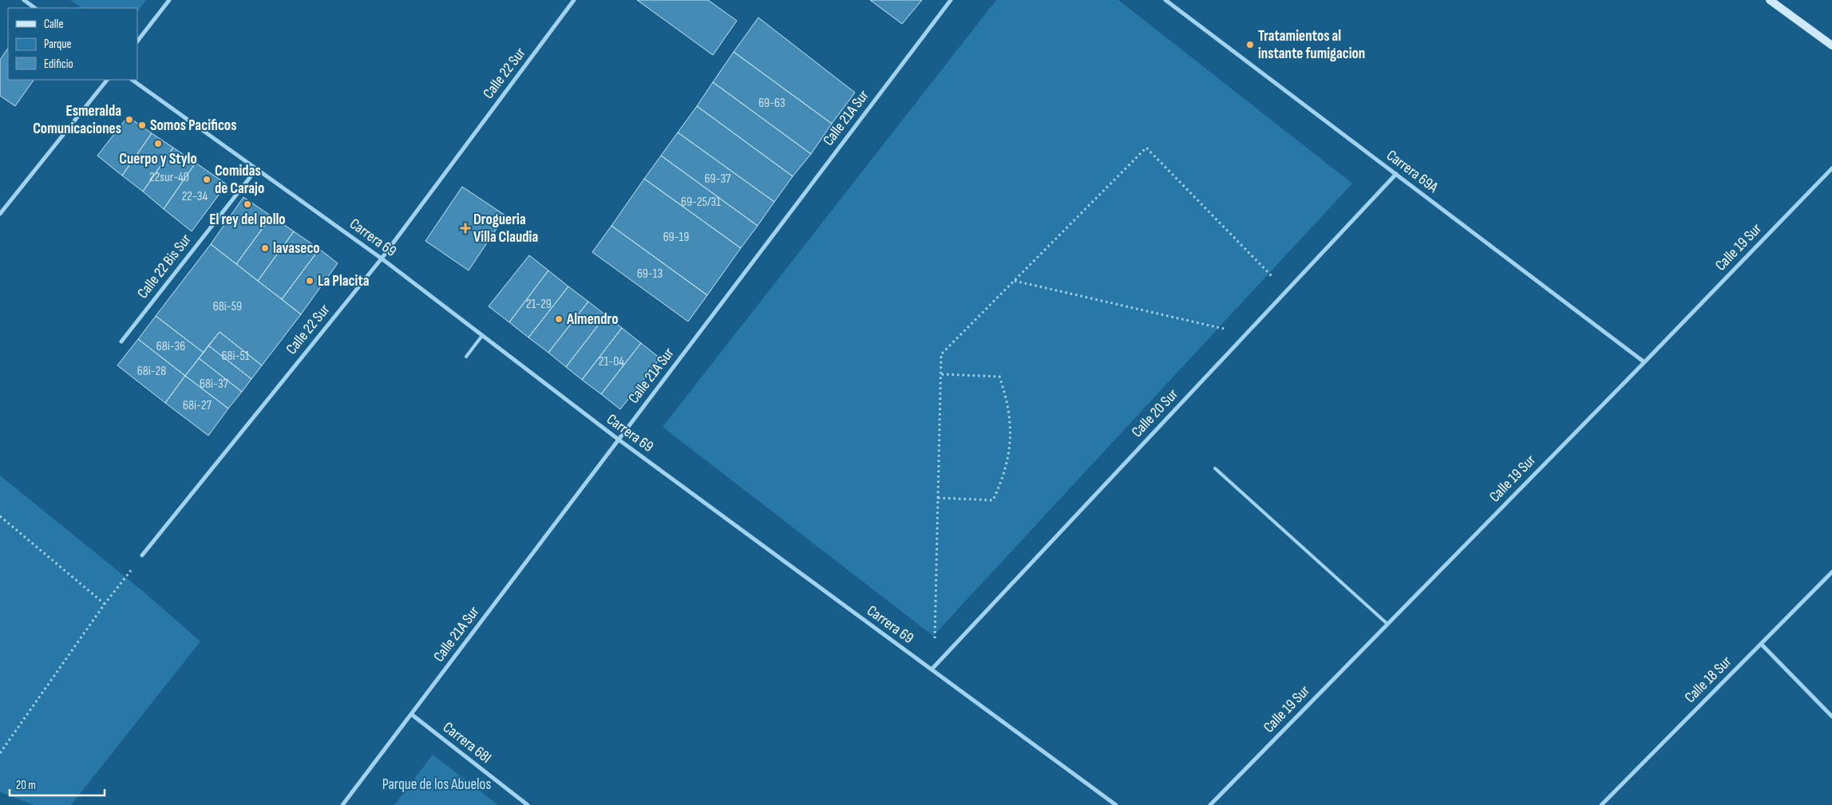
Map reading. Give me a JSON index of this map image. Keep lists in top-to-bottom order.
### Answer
{
  "streets": {
    "street": [
      "Calle 22 Sur",
      "Calle 21A Sur",
      "Carrera 69A",
      "Carrera 69",
      "Calle 19 Sur",
      "Calle 22 Bis Sur",
      "Calle 20 Sur",
      "Calle 18 Sur",
      "Carrera 68I"
    ]
  },
  "crossings": [
    ["Calle 22 Sur", "Carrera 69"],
    ["Calle 21A Sur", "Carrera 69"],
    ["Calle 21A Sur", "Carrera 68I"],
    ["Carrera 69A", "Calle 19 Sur"],
    ["Carrera 69A", "Calle 20 Sur"],
    ["Carrera 69", "Calle 22 Bis Sur"],
    ["Carrera 69", "Calle 20 Sur"]
  ],
  "parks": ["Parque de los Abuelos"],
  "places": {
    "other": [
      "Tratamientos al instante fumigacion",
      "Esmeralda Comunicaciones",
      "Somos Pacificos",
      "Cuerpo y Stylo",
      "Comidas de Carajo",
      "El rey del pollo",
      "lavaseco",
      "La Placita",
      "Almendro"
    ],
    "health": ["Drogueria Villa Claudia"]
  },
  "house_numbers": [
    "69-63",
    "22sur-40",
    "69-37",
    "22-34",
    "69-25/31",
    "69-19",
    "69-13",
    "21-29",
    "68i-59",
    "68i-36",
    "68i-51",
    "21-04",
    "68i-28",
    "68i-37",
    "68i-27"
  ],
  "legend": ["Calle", "Parque", "Edificio"],
  "scale_bar": "20 m"
}
